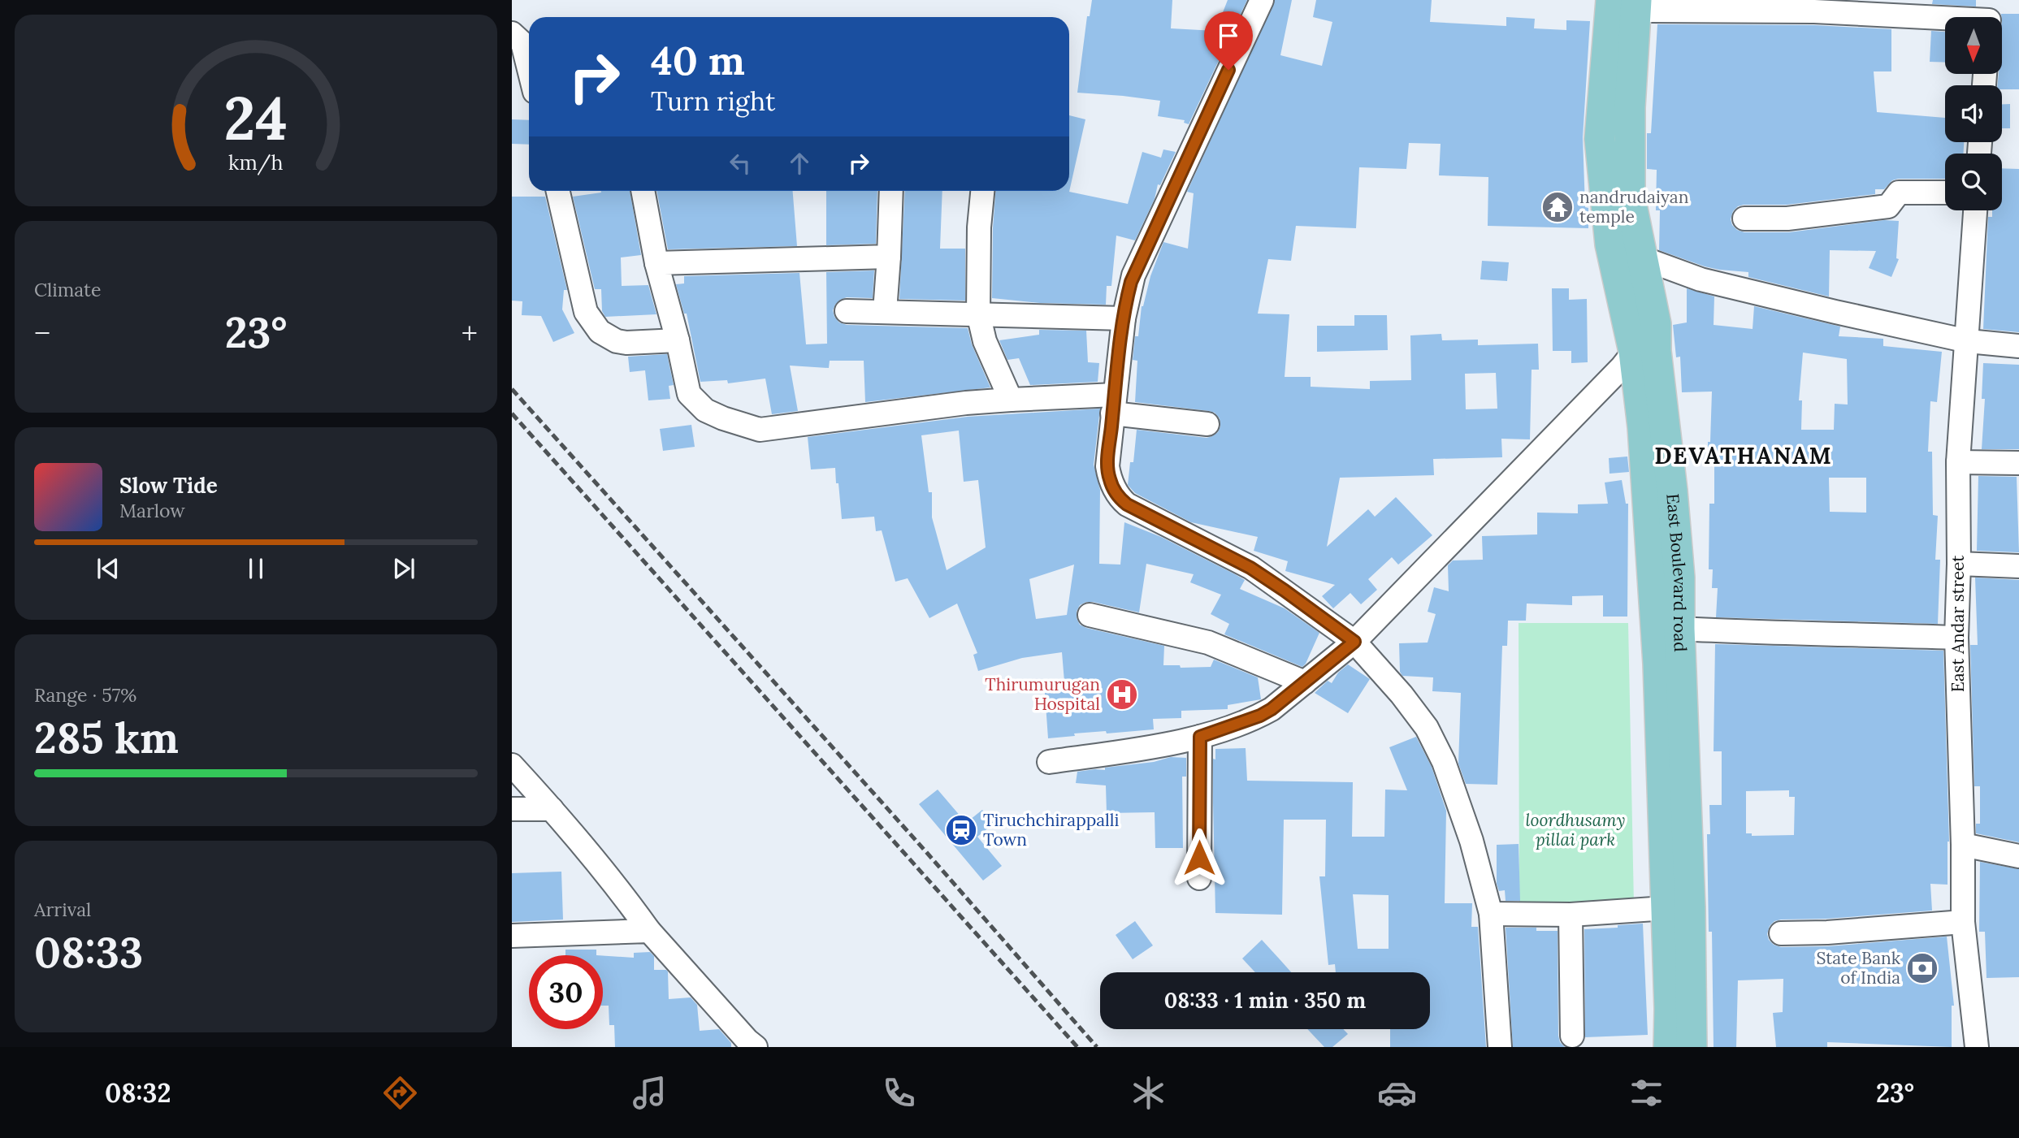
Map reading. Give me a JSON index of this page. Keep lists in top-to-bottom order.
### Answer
{
  "streets": {
    "main road": ["East Boulevard road"],
    "street": ["East Andar street"]
  },
  "districts": ["DEVATHANAM"],
  "parks": ["loordhusamy pillai park"],
  "places": {
    "temple": ["nandrudaiyan temple"],
    "hospital": ["Thirumurugan Hospital"],
    "station": ["Tiruchchirappalli Town"],
    "bank": ["State Bank of India"]
  },
  "north": "bottom",
  "page": {
    "turn": ["40 m", "Turn right"],
    "tile": [
      "Climate",
      ["Range · 57%", "285 km"],
      ["Arrival", "08:33"]
    ],
    "heat": ["−", "23°", "+"],
    "song": ["Slow Tide", "Marlow"],
    "limit": "30",
    "trip": "08:33 · 1 min · 350 m",
    "tabs": ["08:32", "23°"],
    "gauge": ["24", "km/h"]
  }
}
